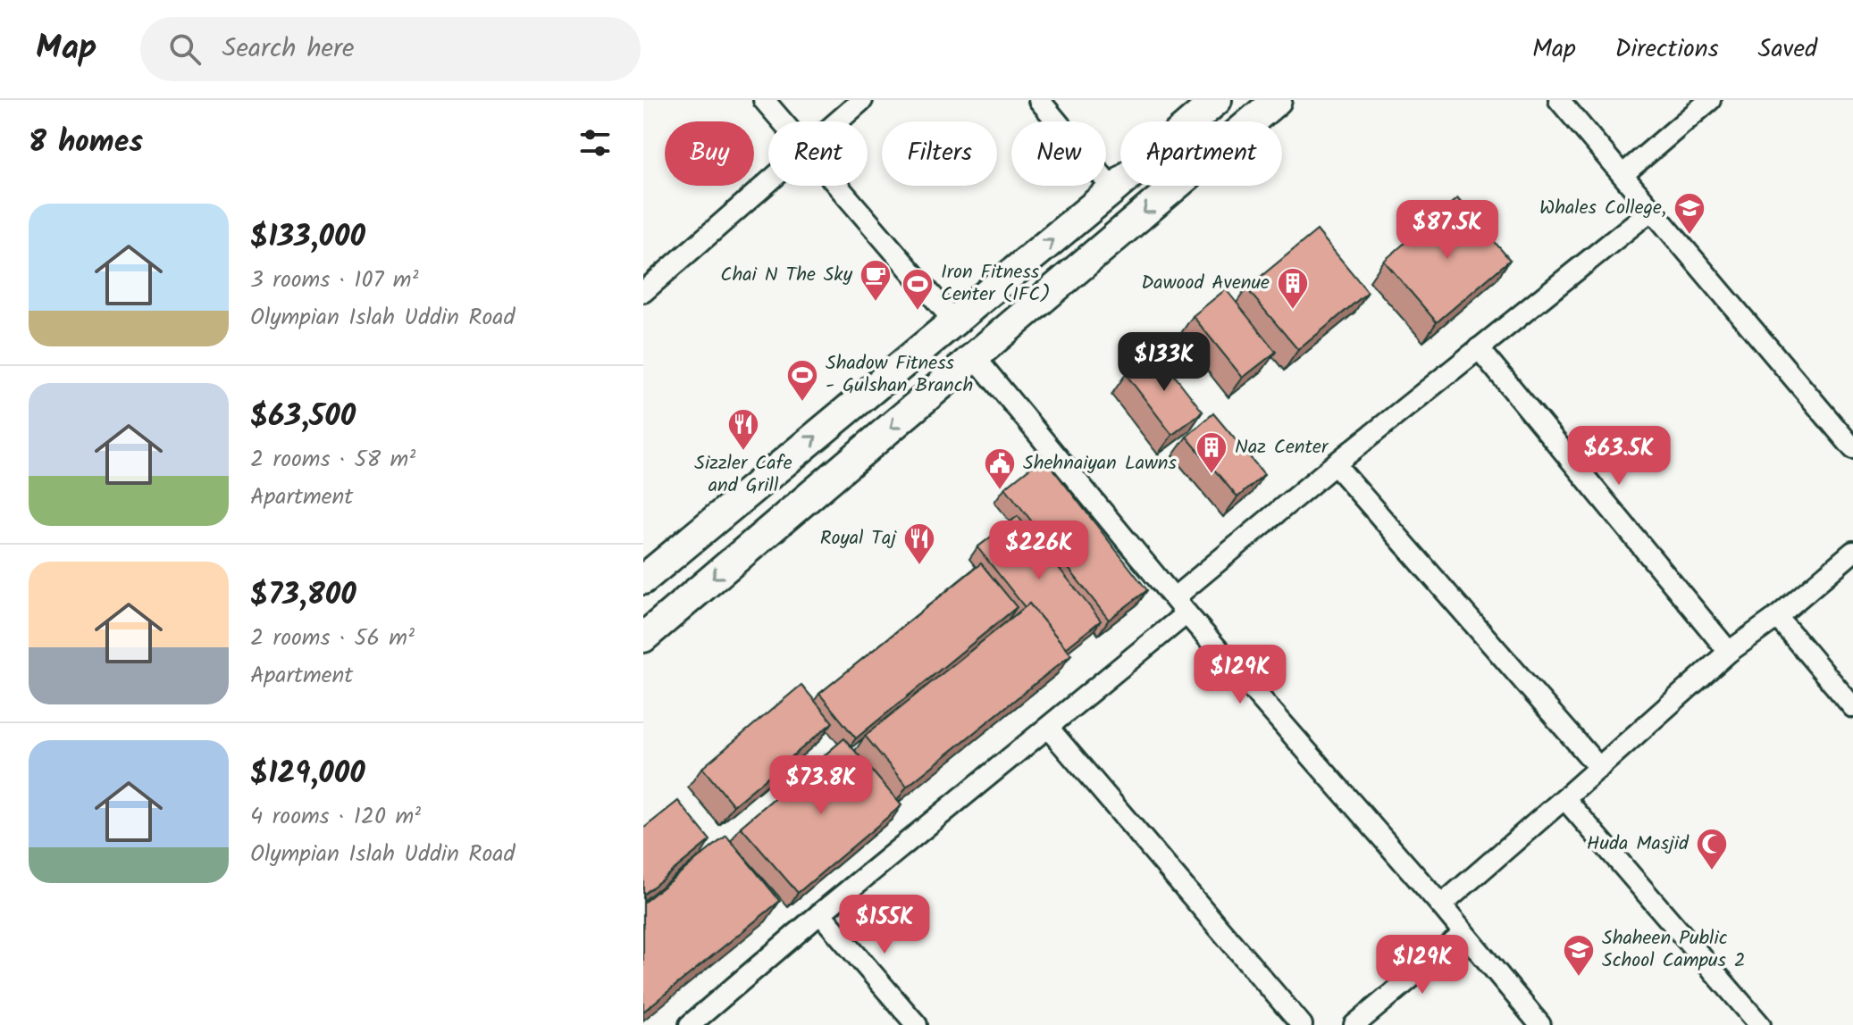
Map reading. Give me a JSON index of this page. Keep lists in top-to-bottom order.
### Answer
{
  "places": {
    "school or university": ["Whales College,", "Shaheen Public School Campus 2"],
    "cafe": ["Chai N The Sky"],
    "building": ["Dawood Avenue", "Naz Center"],
    "sports": ["Iron Fitness Center (IFC)", "Shadow Fitness - Gulshan Branch"],
    "restaurant": ["Sizzler Cafe and Grill", "Royal Taj"],
    "public building": ["Shehnaiyan Lawns"],
    "mosque": ["Huda Masjid"]
  },
  "page": {
    "header": "Map",
    "search": "Search here",
    "nav": ["Map", "Directions", "Saved"],
    "heading": "8 homes",
    "chip": [
      "Buy",
      "Rent",
      "Filters",
      "New",
      "Apartment"
    ],
    "list": [
      {
        "name": "$133,000",
        "note": "3 rooms · 107 m² · Olympian Islah Uddin Road"
      },
      {
        "name": "$63,500",
        "note": "2 rooms · 58 m² · Apartment"
      },
      {
        "name": "$73,800",
        "note": "2 rooms · 56 m² · Apartment"
      },
      {
        "name": "$129,000",
        "note": "4 rooms · 120 m² · Olympian Islah Uddin Road"
      }
    ],
    "price": [
      "$87.5K",
      "$133K",
      "$63.5K",
      "$226K",
      "$129K",
      "$73.8K",
      "$155K",
      "$129K"
    ]
  }
}
